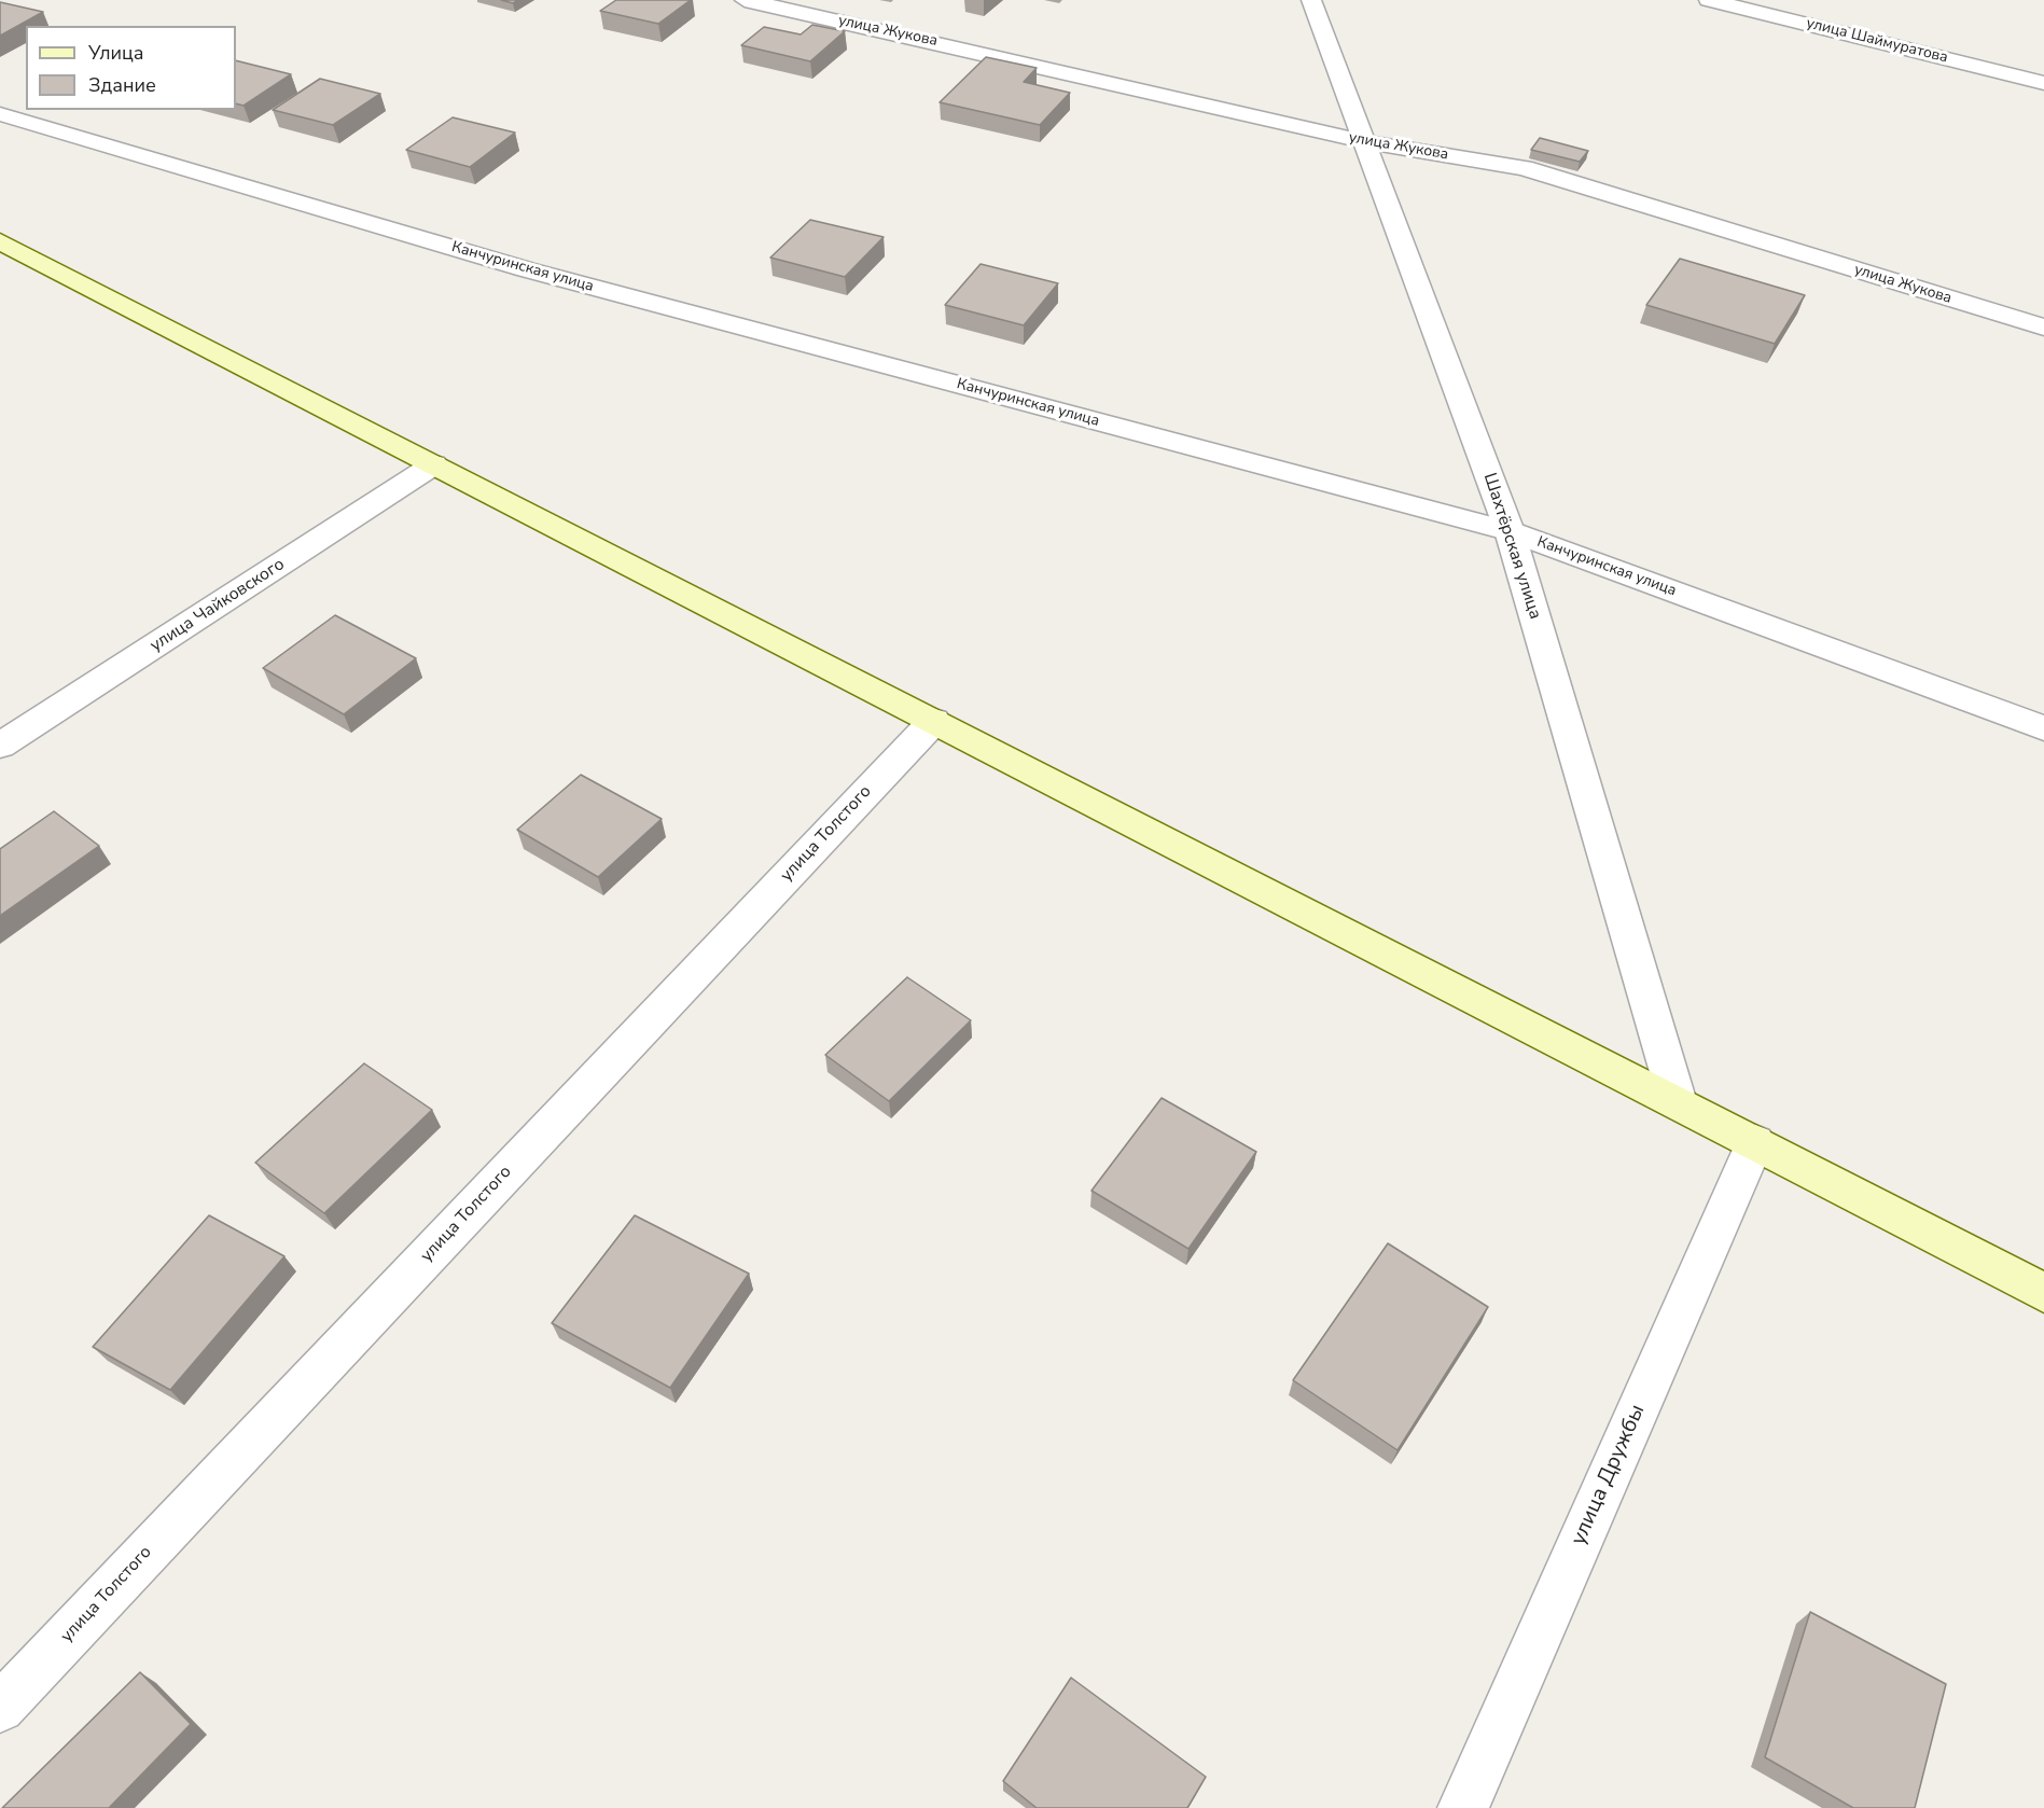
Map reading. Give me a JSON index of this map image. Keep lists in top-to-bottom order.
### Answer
{
  "streets": {
    "street": [
      "улица Жукова",
      "улица Шаймуратова",
      "Канчуринская улица",
      "Шахтёрская улица",
      "улица Чайковского",
      "улица Толстого",
      "улица Дружбы"
    ]
  },
  "crossings": [
    ["улица Жукова", "Шахтёрская улица"],
    ["Канчуринская улица", "Шахтёрская улица"]
  ],
  "legend": ["Улица", "Здание"]
}
